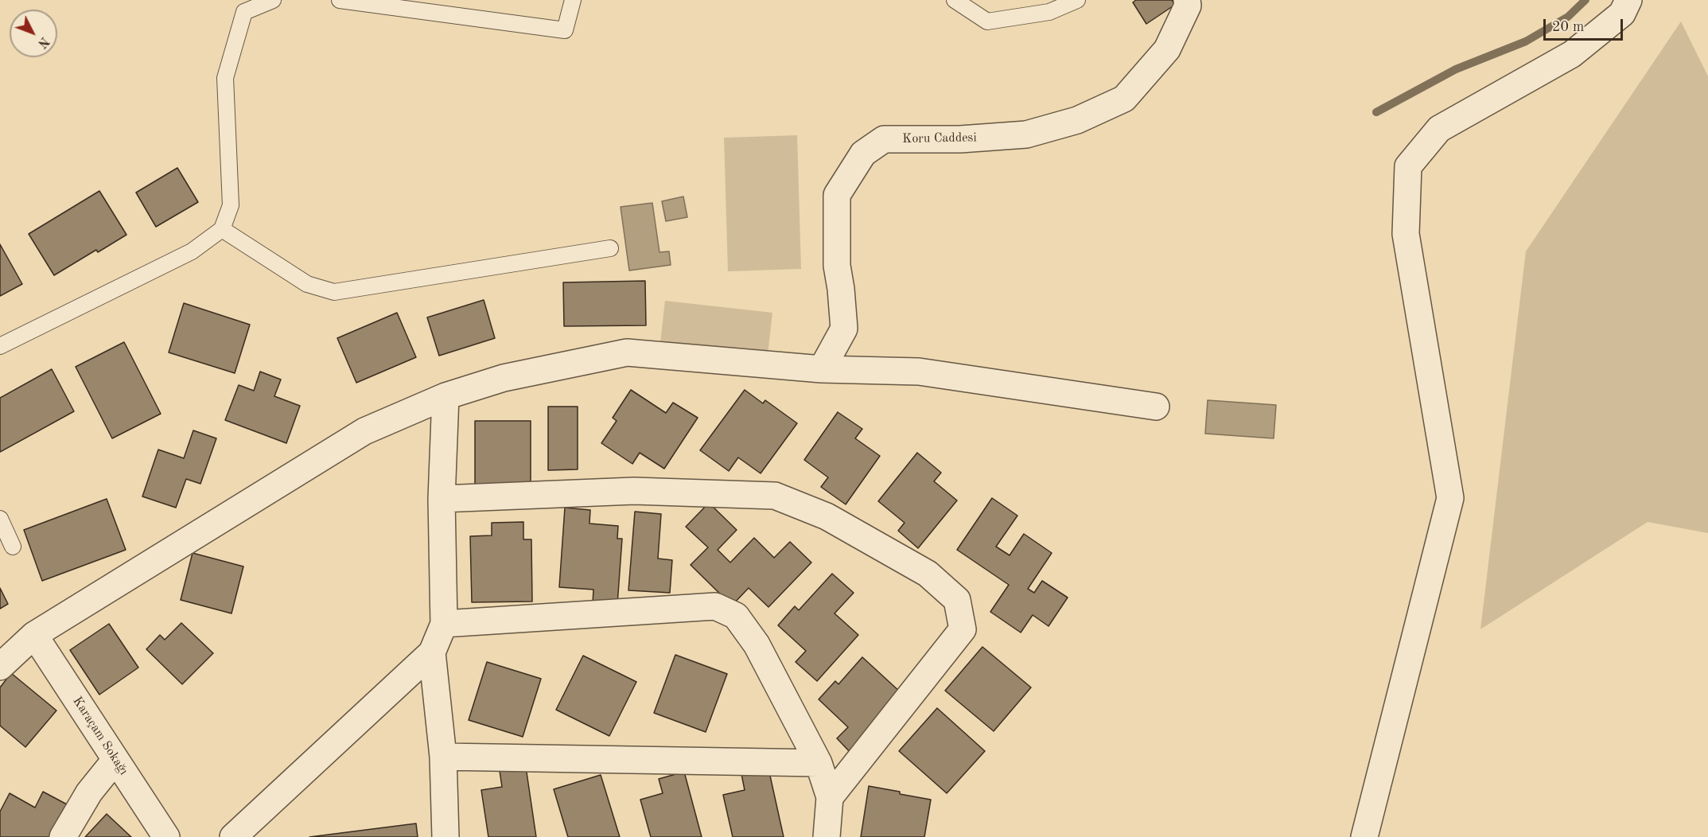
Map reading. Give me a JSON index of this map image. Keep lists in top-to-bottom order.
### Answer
{
  "streets": {
    "street": ["Koru Caddesi", "Karaçam Sokağı"]
  },
  "scale_bar": "20 m",
  "north": "bottom right"
}
